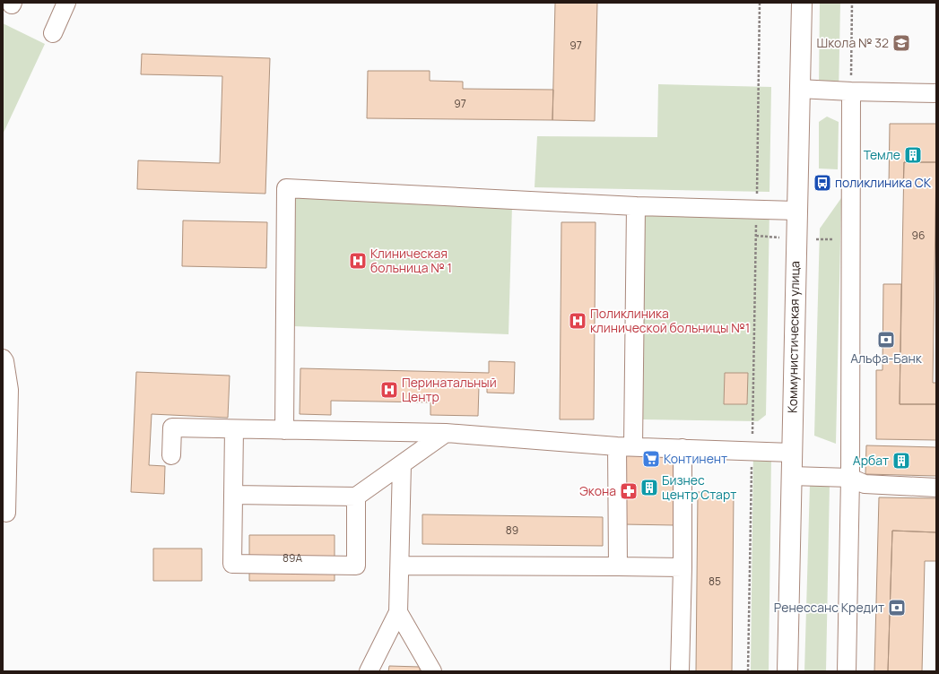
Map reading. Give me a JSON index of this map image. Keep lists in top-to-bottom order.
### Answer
{
  "streets": {
    "main road": ["Коммунистическая улица"]
  },
  "places": {
    "school or university": ["Школа № 32"],
    "building": ["Темле", "Арбат", "Бизнес центр Старт"],
    "bus stop": ["поликлиника СК"],
    "hospital": ["Клиническая больница № 1", "Поликлиника клинической больницы №1", "Перинатальный Центр"],
    "bank": ["Альфа-Банк", "Ренессанс Кредит"],
    "supermarket": ["Континент"],
    "pharmacy": ["Экона"]
  },
  "house_numbers": [
    "97",
    "97",
    "96",
    "89",
    "89А",
    "85"
  ]
}
